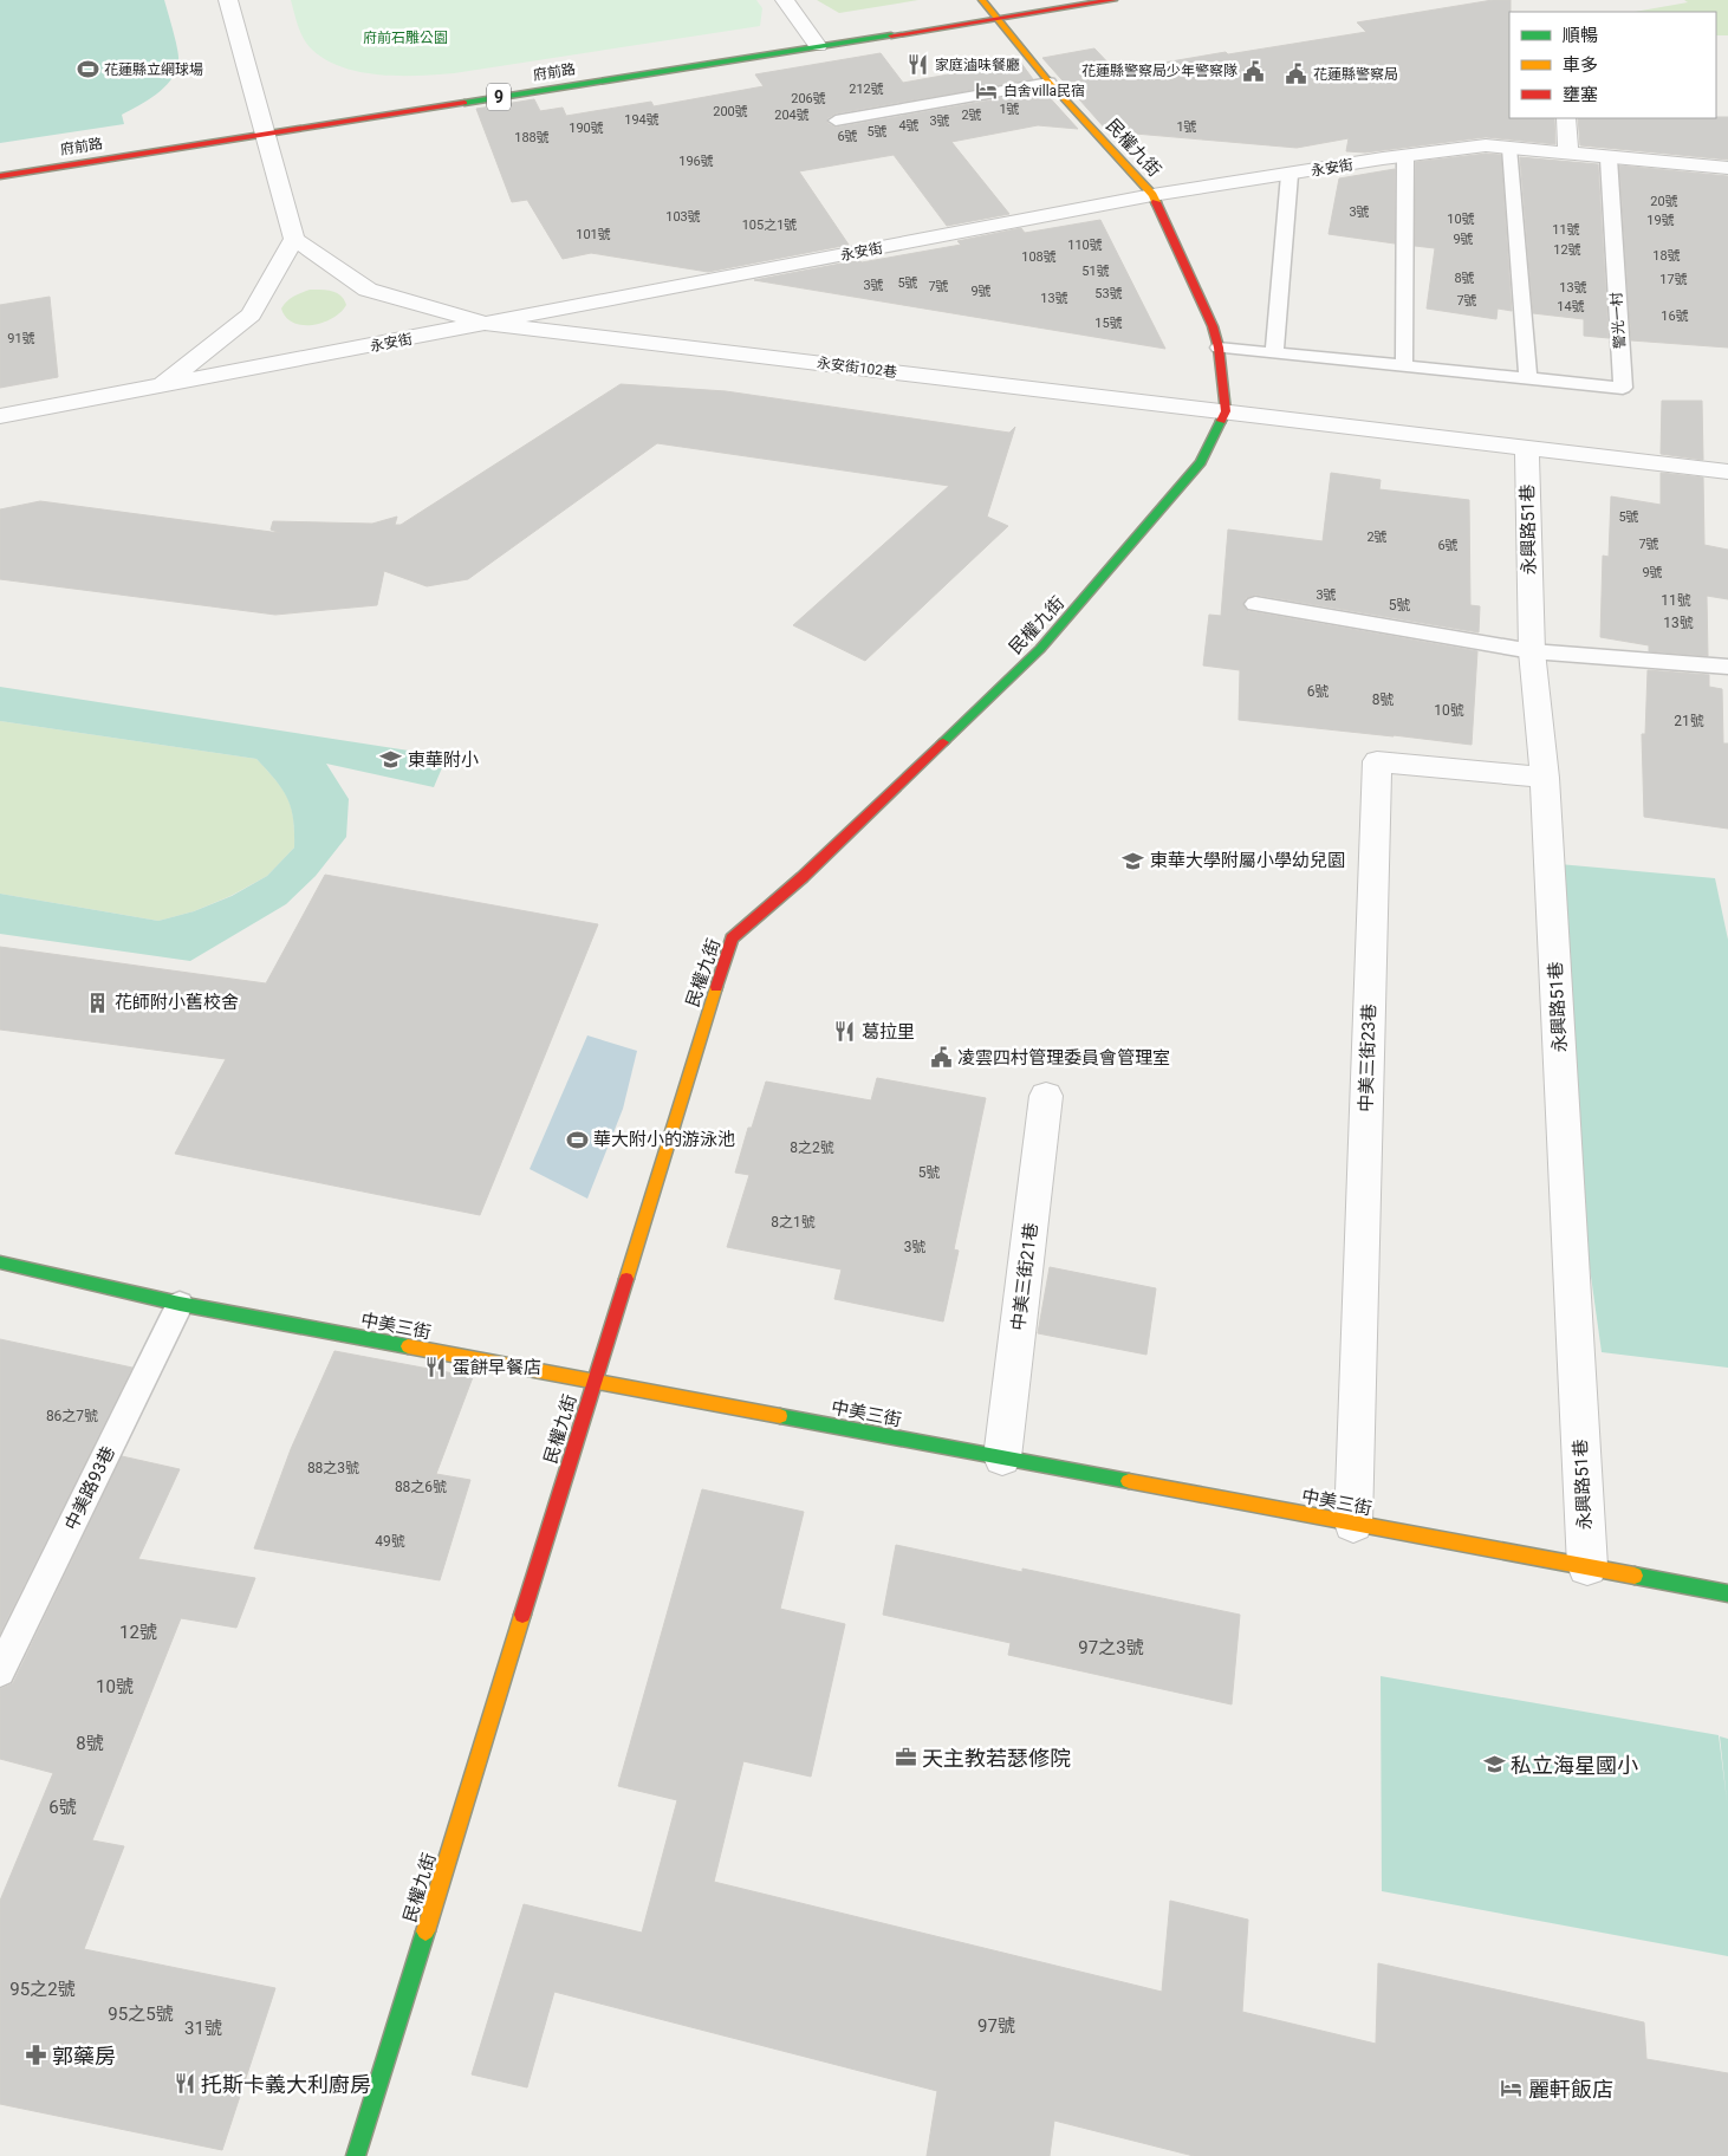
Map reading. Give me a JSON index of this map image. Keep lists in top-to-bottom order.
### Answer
{
  "streets": {
    "street": [
      "府前路",
      "9",
      "民權九街",
      "永安街",
      "永安街102巷",
      "永興路51巷",
      "中美三街23巷",
      "中美三街21巷",
      "中美三街"
    ],
    "lane": ["警光一村", "中美路93巷"]
  },
  "crossings": [
    ["府前路", "民權九街"],
    ["民權九街", "永安街"],
    ["民權九街", "警光一村"],
    ["民權九街", "永安街102巷"],
    ["民權九街", "中美三街"],
    ["永安街", "警光一村"],
    ["永安街", "永安街102巷"],
    ["永興路51巷", "中美三街23巷"],
    ["永興路51巷", "中美三街"],
    ["中美三街23巷", "中美三街"],
    ["中美三街21巷", "中美三街"],
    ["中美三街", "中美路93巷"]
  ],
  "parks": ["府前石雕公園"],
  "places": {
    "restaurant": [
      "家庭滷味餐廳",
      "葛拉里",
      "蛋餅早餐店",
      "托斯卡義大利廚房"
    ],
    "sports": ["花蓮縣立網球場", "華大附小的游泳池"],
    "public building": ["花蓮縣警察局少年警察隊", "花蓮縣警察局", "凌雲四村管理委員會管理室"],
    "hotel": ["白舍villa民宿", "麗軒飯店"],
    "school or university": ["東華附小", "東華大學附屬小學幼兒園", "私立海星國小"],
    "building": ["花師附小舊校舍"],
    "office": ["天主教若瑟修院"],
    "pharmacy": ["郭藥房"]
  },
  "house_numbers": [
    "212號",
    "206號",
    "1號",
    "200號",
    "204號",
    "2號",
    "194號",
    "3號",
    "4號",
    "1號",
    "190號",
    "5號",
    "6號",
    "188號",
    "196號",
    "20號",
    "3號",
    "103號",
    "10號",
    "19號",
    "105之1號",
    "11號",
    "101號",
    "9號",
    "110號",
    "12號",
    "18號",
    "108號",
    "51號",
    "8號",
    "17號",
    "5號",
    "3號",
    "7號",
    "13號",
    "9號",
    "53號",
    "13號",
    "7號",
    "14號",
    "16號",
    "15號",
    "91號",
    "5號",
    "2號",
    "7號",
    "6號",
    "9號",
    "3號",
    "11號",
    "5號",
    "13號",
    "6號",
    "8號",
    "10號",
    "21號",
    "8之2號",
    "5號",
    "8之1號",
    "3號",
    "86之7號",
    "88之3號",
    "88之6號",
    "49號",
    "12號",
    "97之3號",
    "10號",
    "8號",
    "6號",
    "95之2號",
    "95之5號",
    "97號",
    "31號"
  ],
  "legend": ["順暢", "車多", "壅塞"]
}
